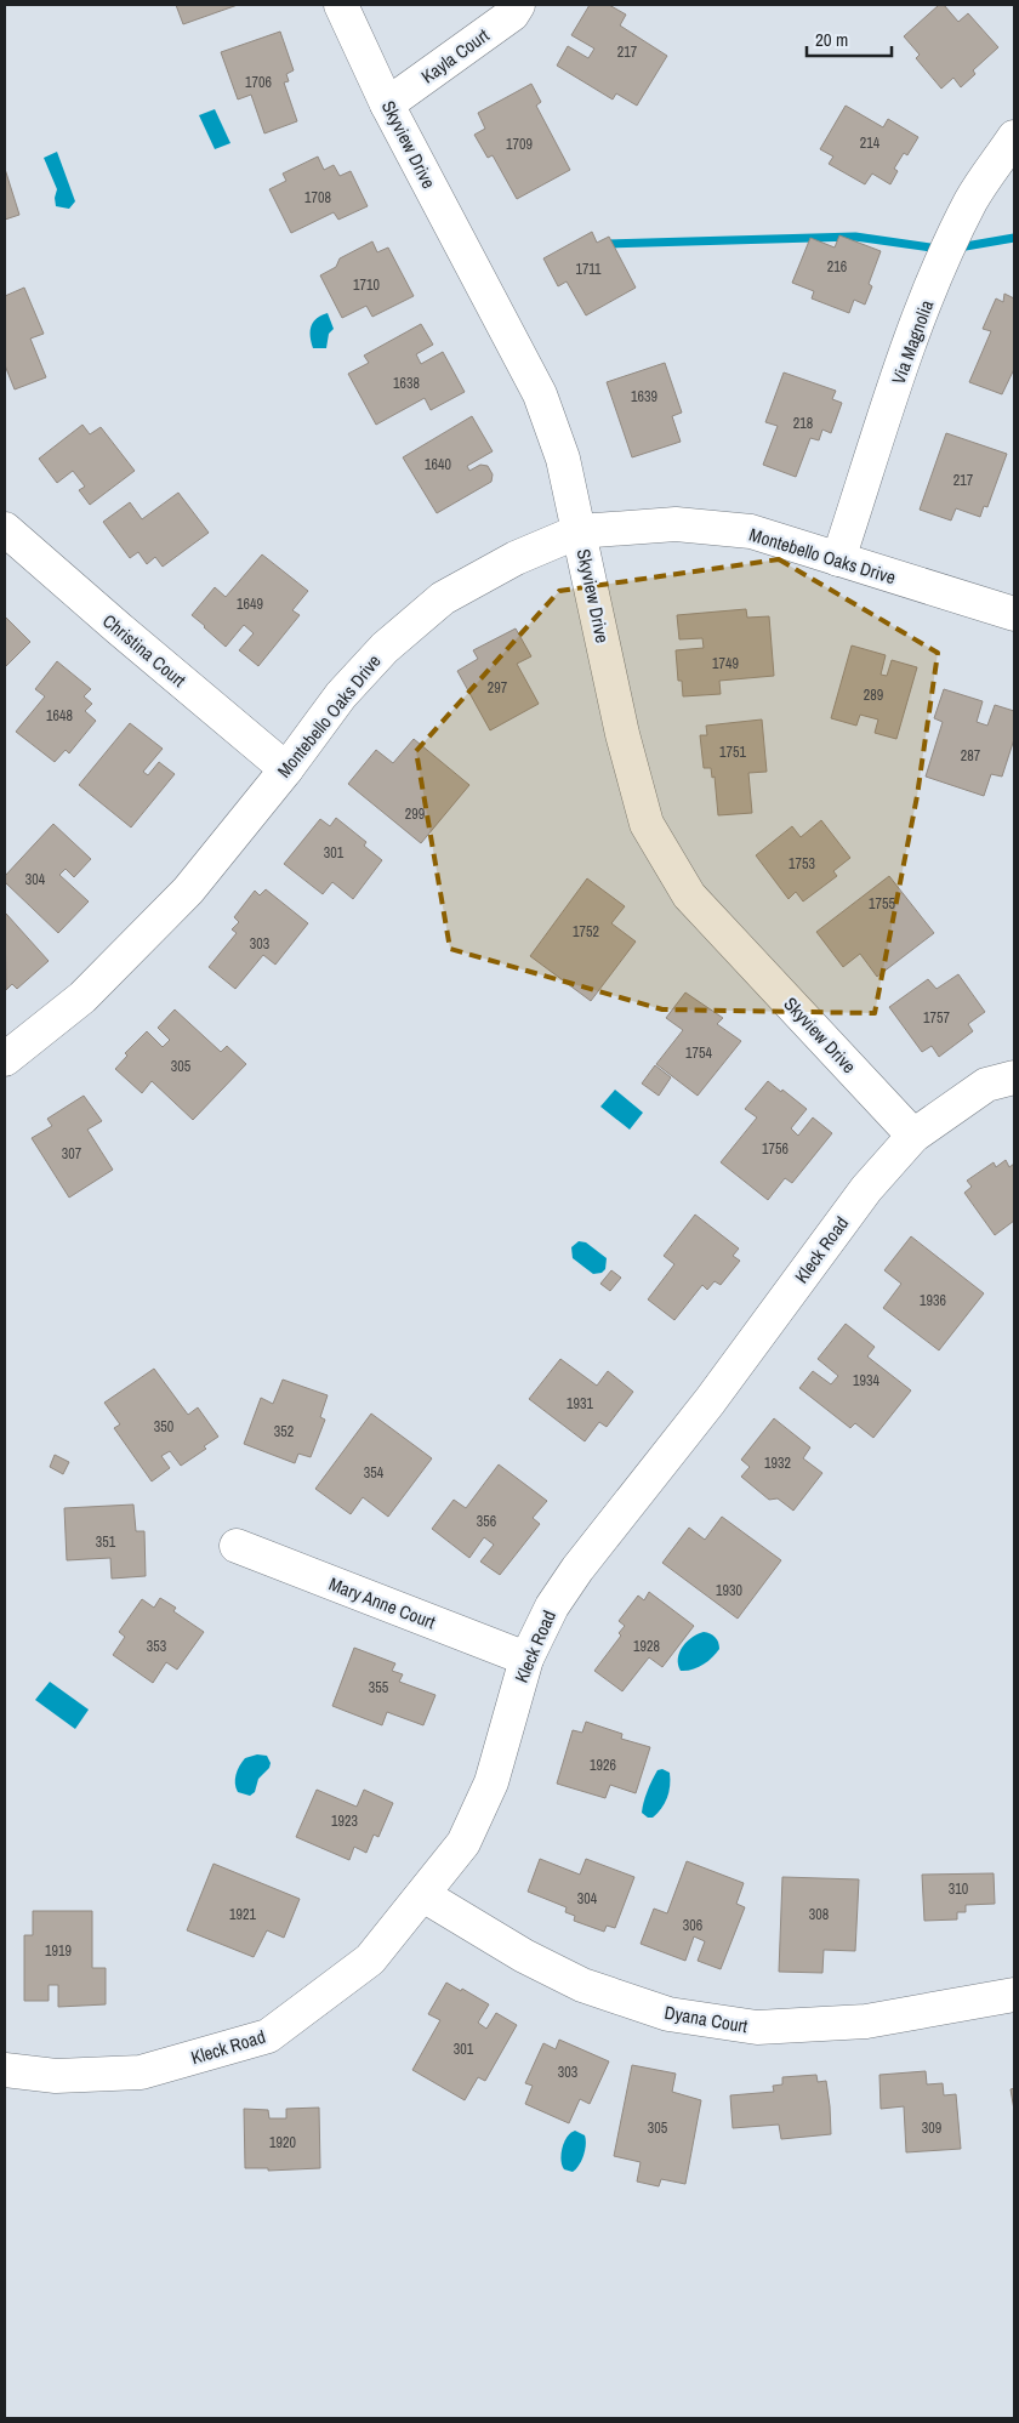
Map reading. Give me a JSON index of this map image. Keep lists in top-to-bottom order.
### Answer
{
  "streets": {
    "street": [
      "Kayla Court",
      "Skyview Drive",
      "Via Magnolia",
      "Montebello Oaks Drive",
      "Christina Court",
      "Kleck Road",
      "Mary Anne Court",
      "Dyana Court"
    ]
  },
  "crossings": [
    ["Kayla Court", "Skyview Drive"],
    ["Skyview Drive", "Montebello Oaks Drive"],
    ["Skyview Drive", "Kleck Road"],
    ["Via Magnolia", "Montebello Oaks Drive"],
    ["Montebello Oaks Drive", "Christina Court"],
    ["Kleck Road", "Mary Anne Court"],
    ["Kleck Road", "Dyana Court"]
  ],
  "house_numbers": [
    "217",
    "1706",
    "214",
    "1709",
    "1708",
    "216",
    "1711",
    "1710",
    "1638",
    "1639",
    "218",
    "1640",
    "217",
    "1649",
    "1749",
    "297",
    "289",
    "1648",
    "1751",
    "287",
    "299",
    "301",
    "1753",
    "304",
    "1755",
    "1752",
    "303",
    "1757",
    "1754",
    "305",
    "1756",
    "307",
    "1936",
    "1934",
    "1931",
    "350",
    "352",
    "1932",
    "354",
    "356",
    "351",
    "1930",
    "353",
    "1928",
    "355",
    "1926",
    "1923",
    "310",
    "304",
    "1921",
    "308",
    "306",
    "1919",
    "301",
    "303",
    "305",
    "309",
    "1920"
  ],
  "scale_bar": "20 m"
}
